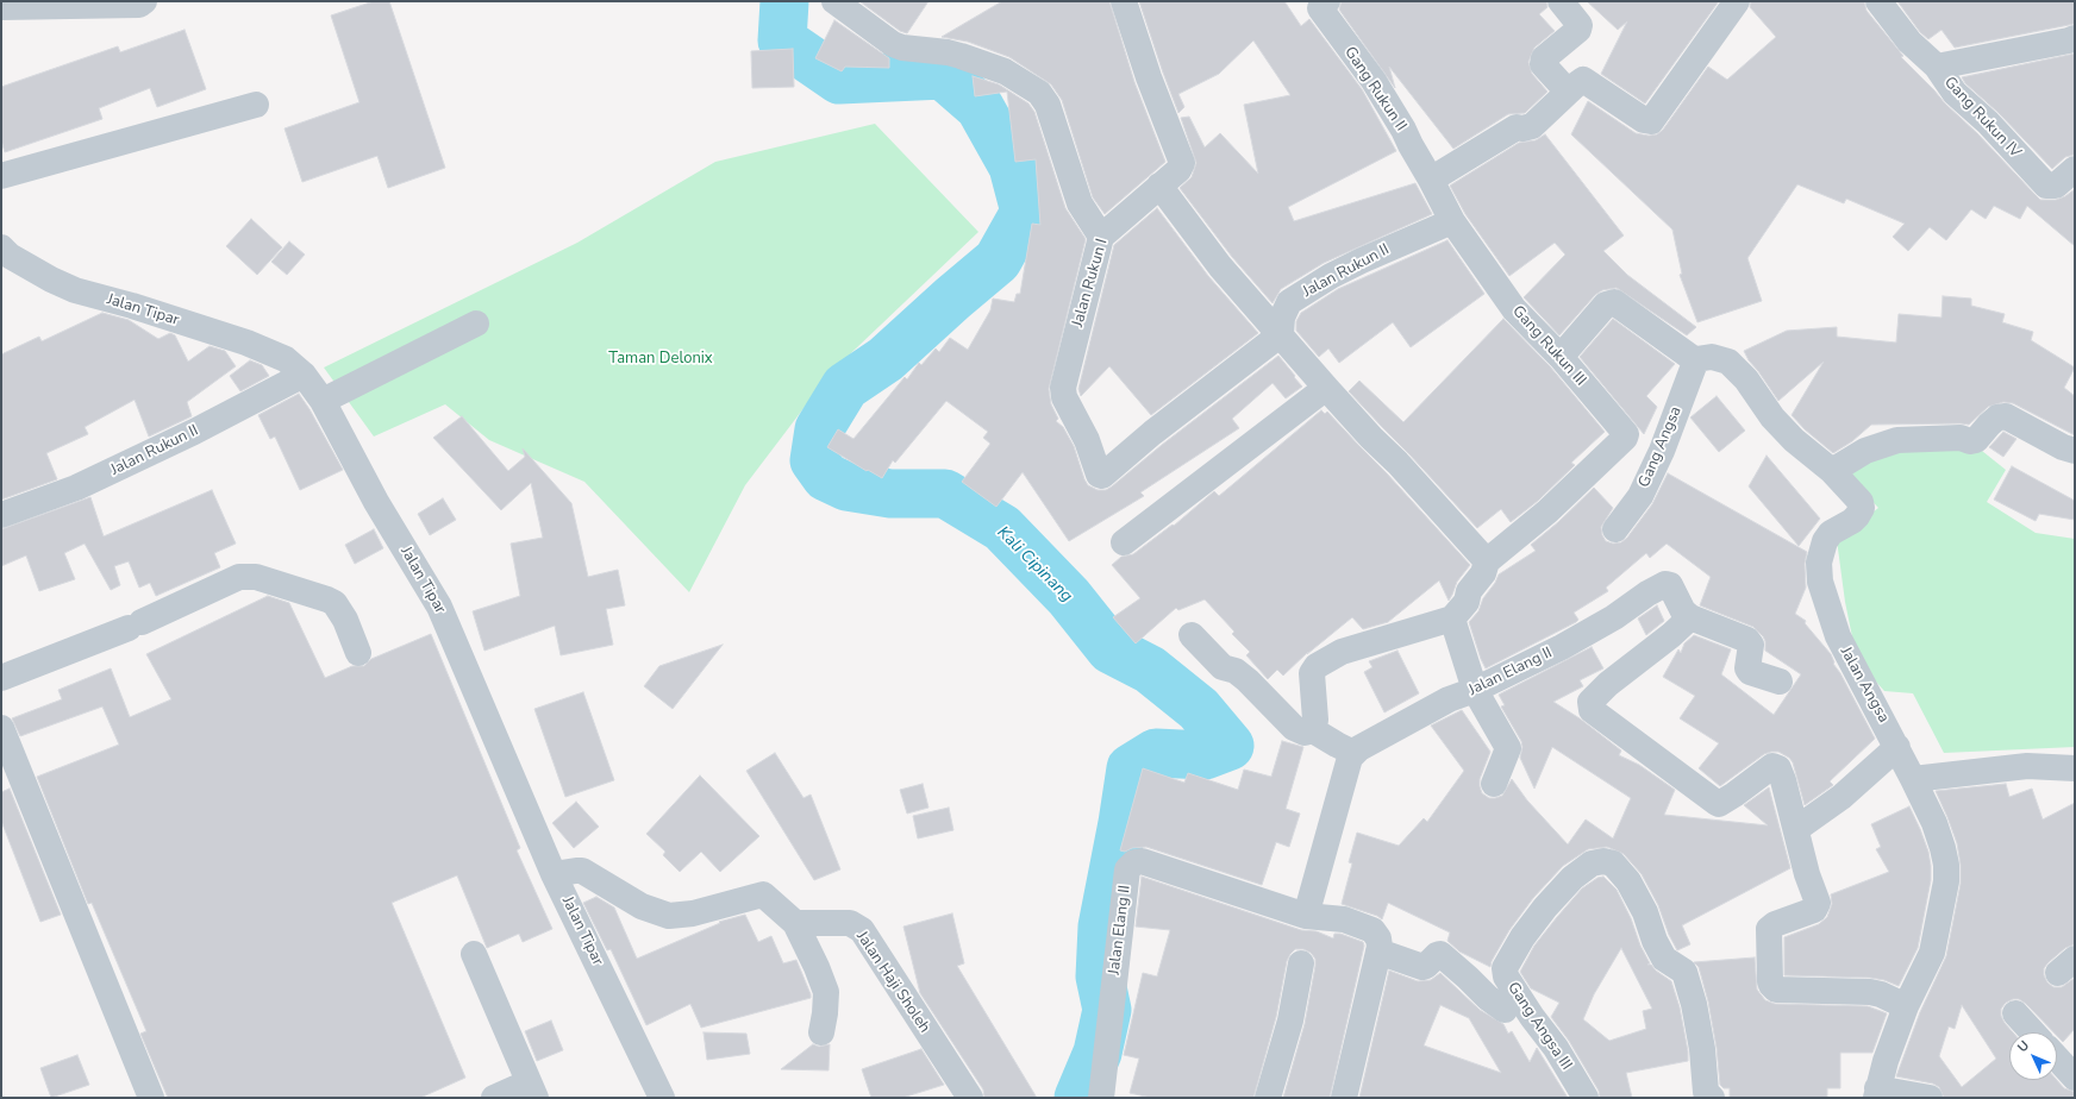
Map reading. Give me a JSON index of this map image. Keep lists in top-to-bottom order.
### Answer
{
  "streets": {
    "street": [
      "Gang Rukun II",
      "Gang Rukun IV",
      "Jalan Rukun II",
      "Jalan Rukun I",
      "Jalan Tipar",
      "Gang Rukun III",
      "Gang Angsa",
      "Jalan Elang II",
      "Jalan Angsa",
      "Jalan Haji Sholeh",
      "Gang Angsa III"
    ]
  },
  "crossings": [
    ["Gang Rukun II", "Gang Rukun III"],
    ["Jalan Rukun II", "Jalan Rukun I"],
    ["Jalan Rukun II", "Jalan Tipar"],
    ["Jalan Rukun II", "Gang Rukun III"],
    ["Gang Angsa", "Jalan Angsa"]
  ],
  "water": ["Kali Cipinang"],
  "parks": ["Taman Delonix"],
  "north": "top left"
}
